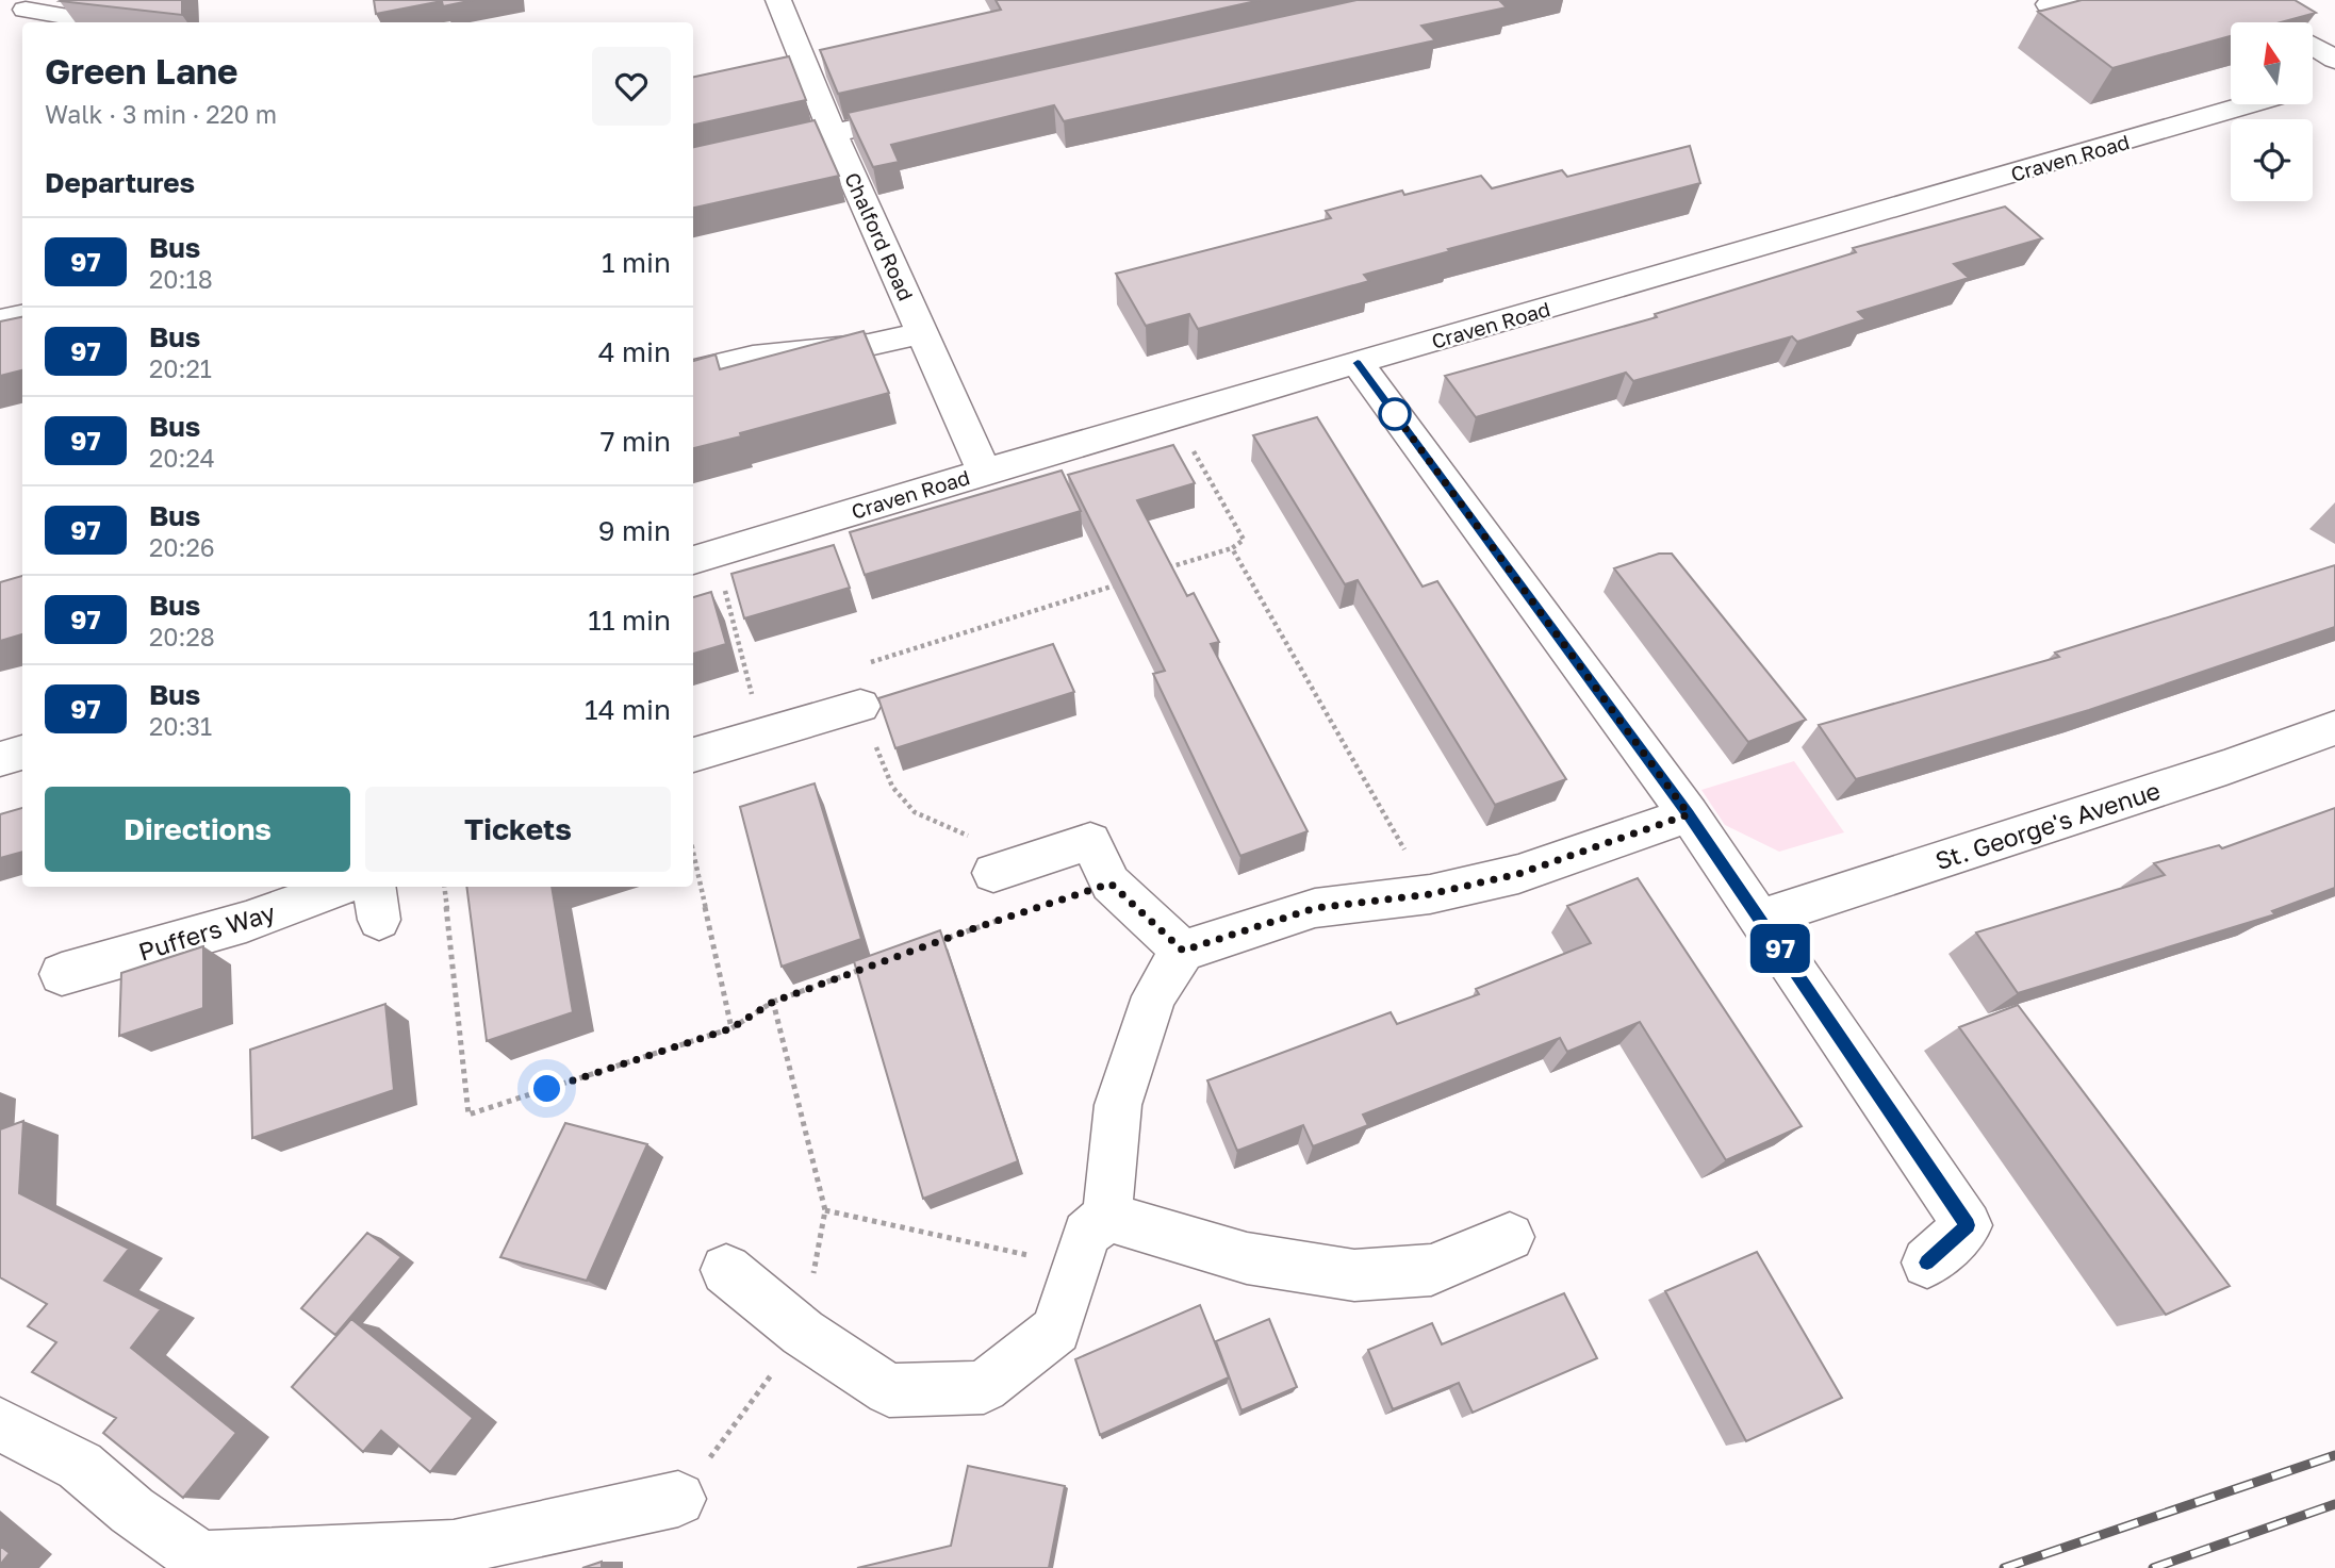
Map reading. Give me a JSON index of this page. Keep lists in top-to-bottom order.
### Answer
{
  "streets": {
    "street": [
      "Craven Road",
      "Chalford Road",
      "St. George's Avenue",
      "Puffers Way"
    ]
  },
  "crossings": [
    ["Craven Road", "Chalford Road"]
  ],
  "lines": ["bus line 97"],
  "north": "top",
  "page": {
    "on_map": "97",
    "heading": [
      ["Green Lane", "Walk · 3 min · 220 m"],
      "Departures"
    ],
    "list": [
      {
        "mark": "97",
        "name": "Bus",
        "note": "20:18",
        "value": "1 min"
      },
      {
        "mark": "97",
        "name": "Bus",
        "note": "20:21",
        "value": "4 min"
      },
      {
        "mark": "97",
        "name": "Bus",
        "note": "20:24",
        "value": "7 min"
      },
      {
        "mark": "97",
        "name": "Bus",
        "note": "20:26",
        "value": "9 min"
      },
      {
        "mark": "97",
        "name": "Bus",
        "note": "20:28",
        "value": "11 min"
      },
      {
        "mark": "97",
        "name": "Bus",
        "note": "20:31",
        "value": "14 min"
      }
    ],
    "buttons": ["Directions", "Tickets"]
  }
}
